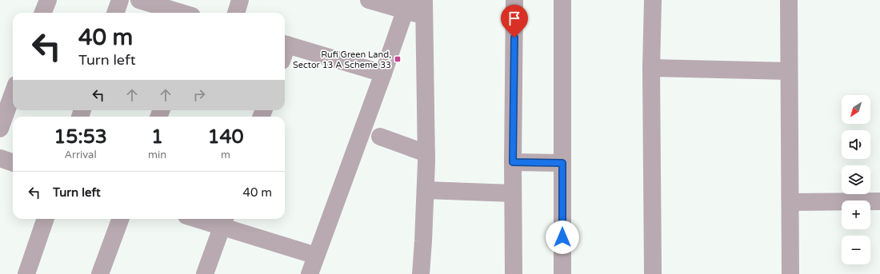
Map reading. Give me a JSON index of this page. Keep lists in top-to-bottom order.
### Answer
{
  "places": {
    "transit": ["Rufi Green Land, Sector 13 A Scheme 33"]
  },
  "north": "bottom left",
  "page": {
    "turn": ["40 m", "Turn left"],
    "map_buttons": ["+", "−"],
    "eta": [
      "15:53",
      "Arrival",
      "1",
      "min",
      "140",
      "m"
    ],
    "list": [
      {
        "name": "Turn left",
        "value": "40 m"
      }
    ]
  }
}
